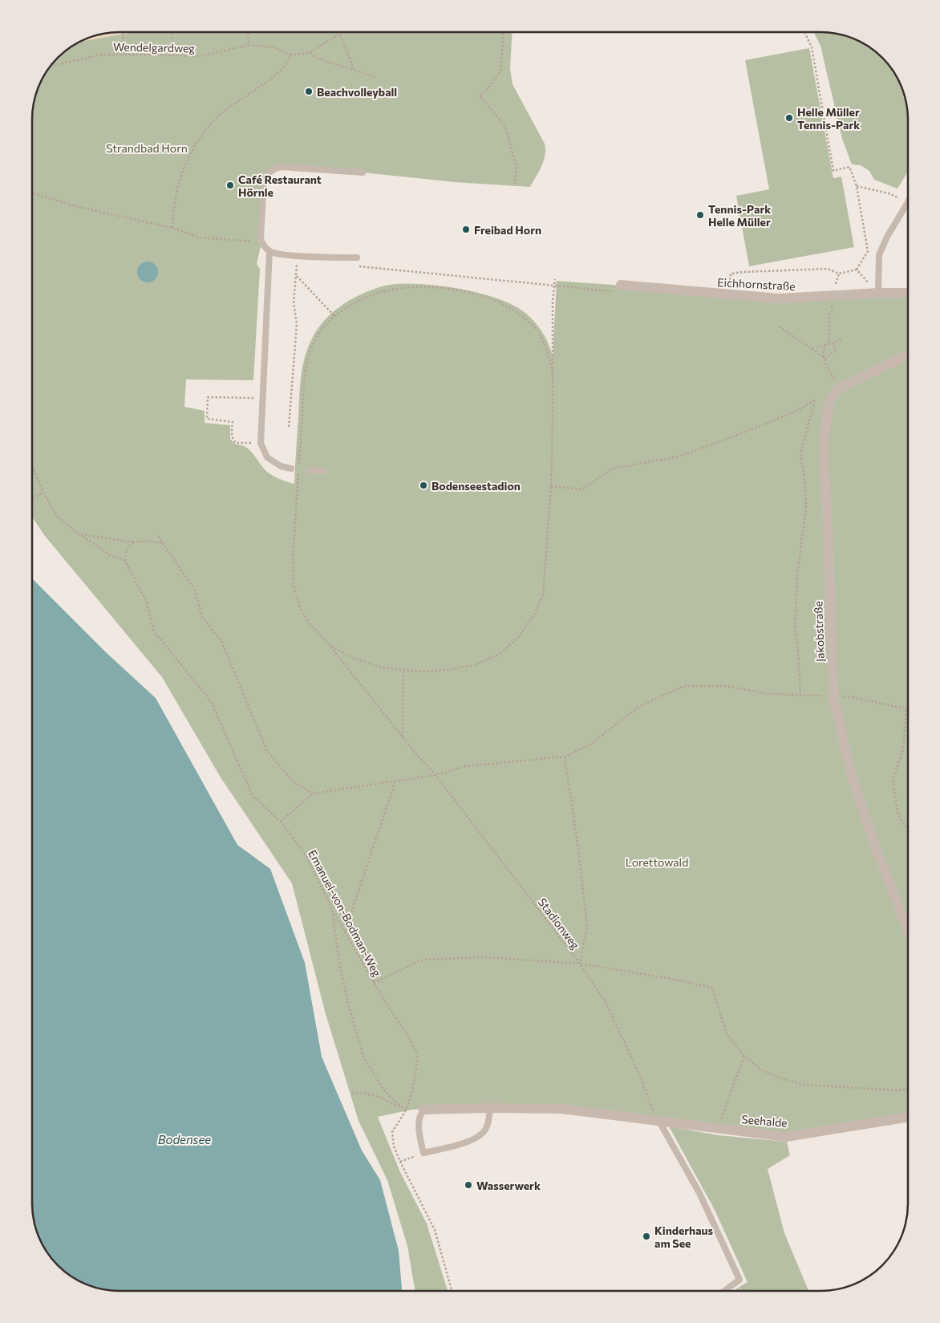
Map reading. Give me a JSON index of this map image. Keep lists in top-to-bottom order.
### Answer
{
  "streets": {
    "street": ["Eichhornstraße", "Jakobstraße", "Seehalde"],
    "path": ["Wendelgardweg", "Emanuel-von-Bodman-Weg", "Stadionweg"]
  },
  "crossings": [
    ["Stadionweg", "Seehalde"]
  ],
  "water": ["Bodensee"],
  "parks": ["Strandbad Horn", "Lorettowald"],
  "places": [
    "Beachvolleyball",
    "Helle Müller Tennis-Park",
    "Café Restaurant Hörnle",
    "Tennis-Park Helle Müller",
    "Freibad Horn",
    "Bodenseestadion",
    "Wasserwerk",
    "Kinderhaus am See"
  ]
}
